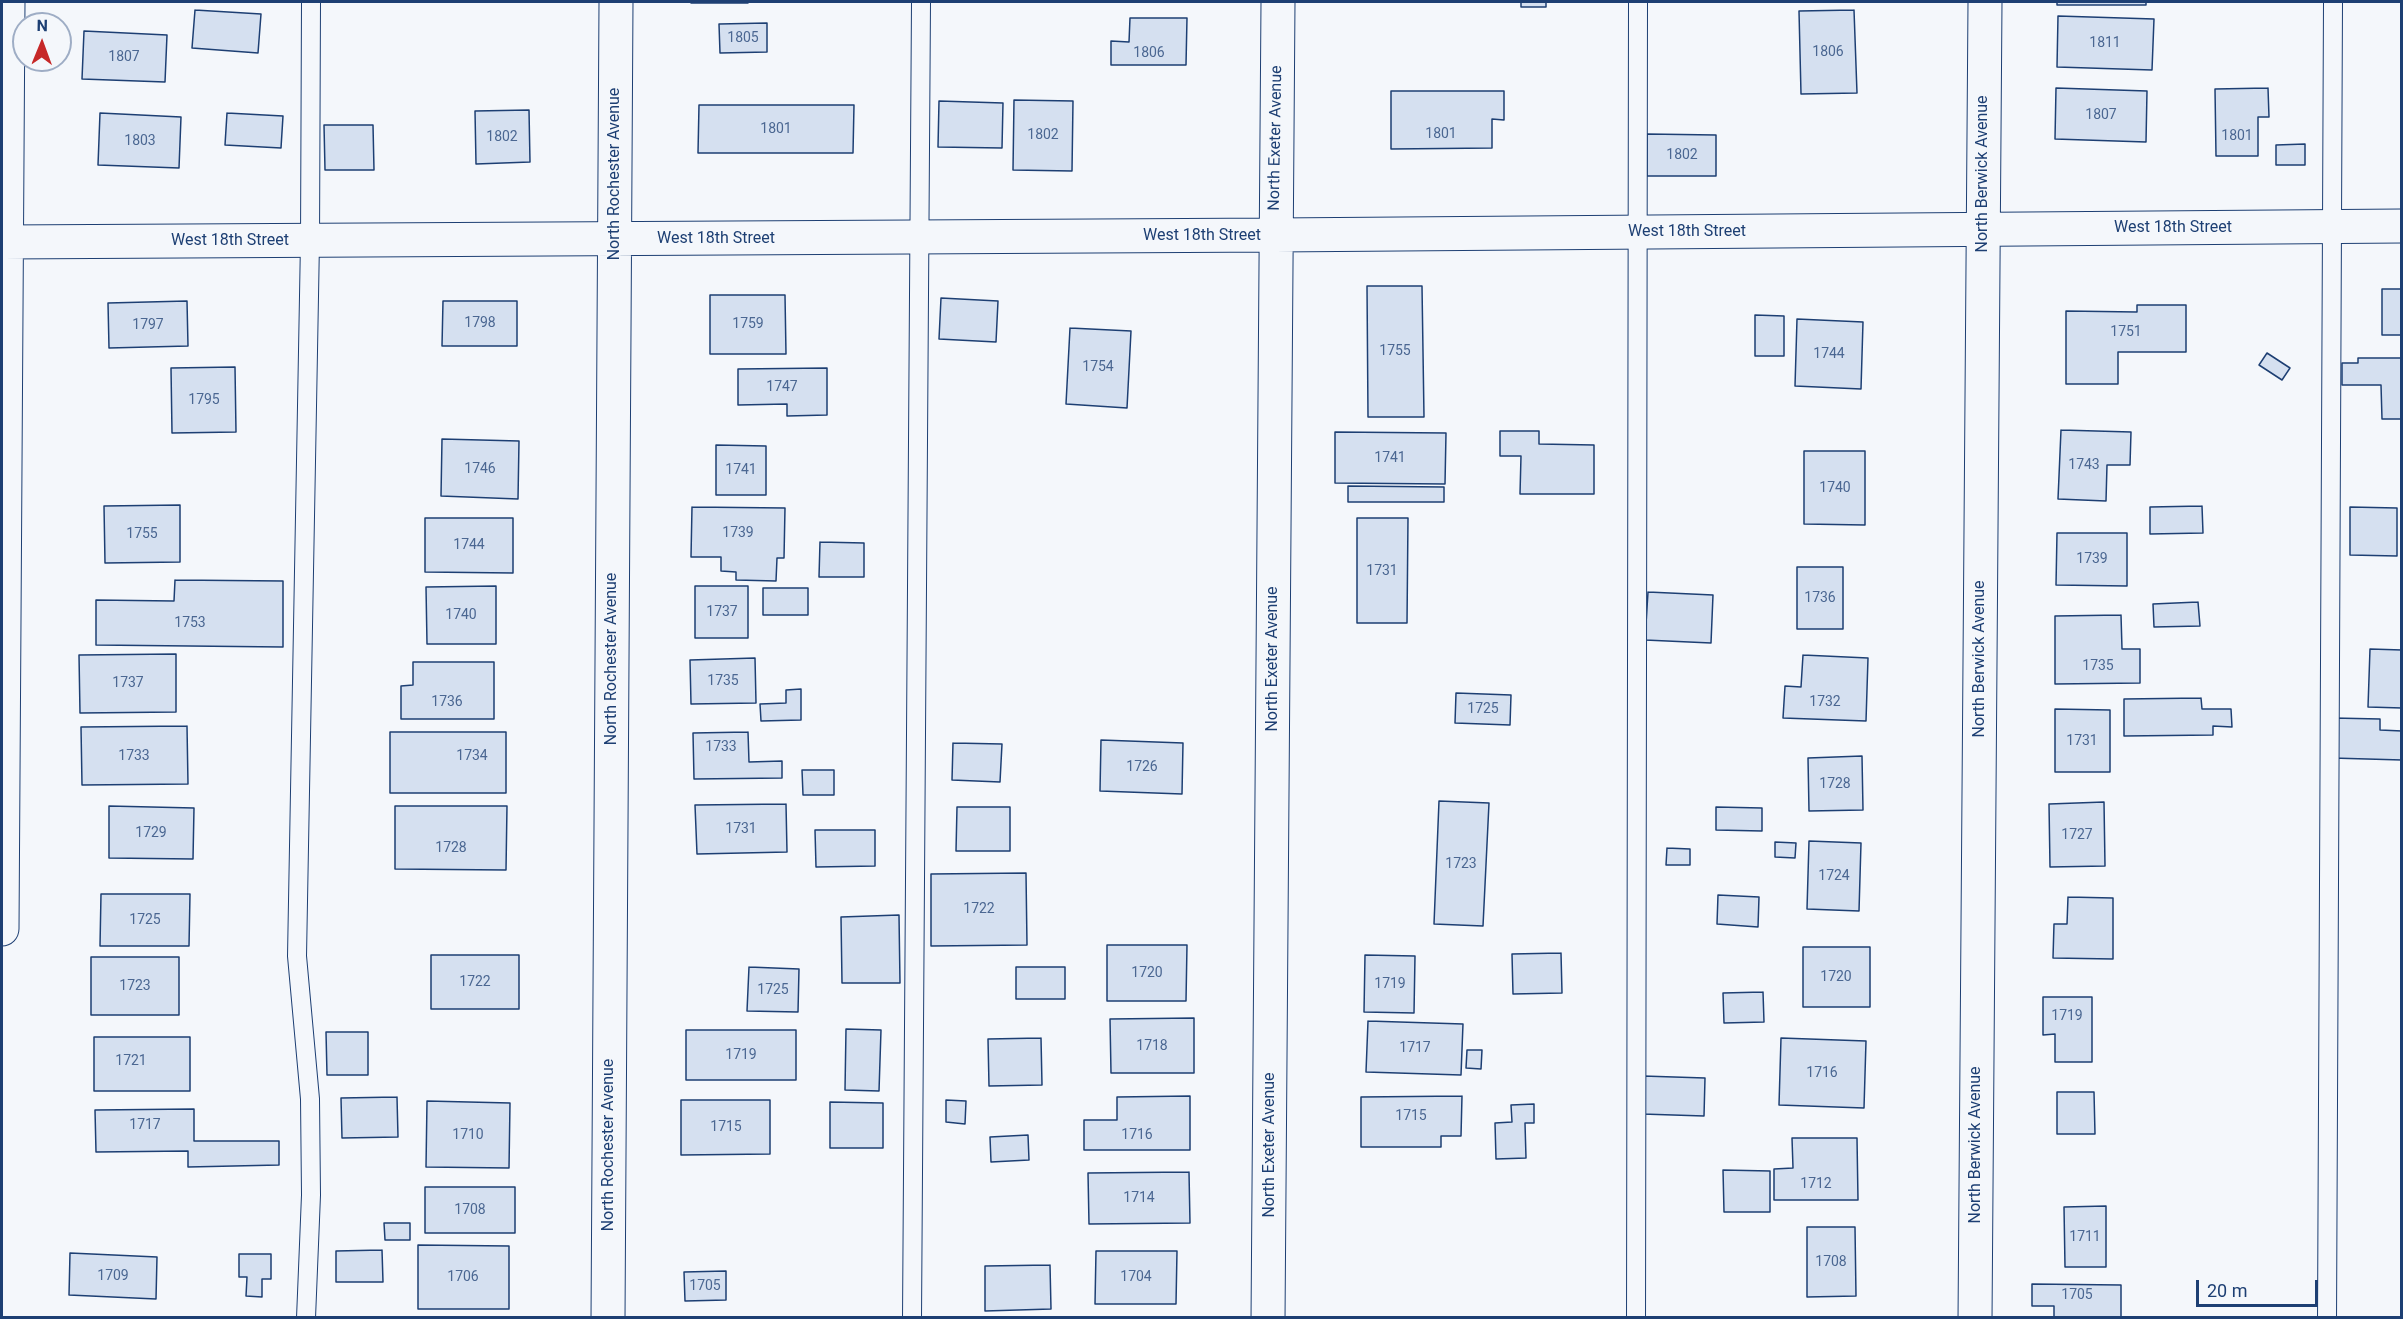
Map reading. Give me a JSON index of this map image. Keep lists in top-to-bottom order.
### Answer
{
  "streets": {
    "street": [
      "North Exeter Avenue",
      "North Rochester Avenue",
      "North Berwick Avenue",
      "West 18th Street"
    ]
  },
  "crossings": [
    ["North Exeter Avenue", "West 18th Street"],
    ["North Rochester Avenue", "West 18th Street"],
    ["North Berwick Avenue", "West 18th Street"]
  ],
  "house_numbers": [
    "1805",
    "1811",
    "1806",
    "1806",
    "1807",
    "1807",
    "1801",
    "1801",
    "1802",
    "1801",
    "1802",
    "1803",
    "1802",
    "1798",
    "1759",
    "1797",
    "1751",
    "1755",
    "1744",
    "1754",
    "1747",
    "1795",
    "1741",
    "1743",
    "1746",
    "1741",
    "1740",
    "1739",
    "1755",
    "1744",
    "1739",
    "1731",
    "1736",
    "1737",
    "1740",
    "1753",
    "1735",
    "1735",
    "1737",
    "1736",
    "1732",
    "1725",
    "1731",
    "1733",
    "1733",
    "1734",
    "1726",
    "1728",
    "1731",
    "1729",
    "1727",
    "1728",
    "1723",
    "1724",
    "1722",
    "1725",
    "1720",
    "1720",
    "1722",
    "1719",
    "1723",
    "1725",
    "1719",
    "1718",
    "1717",
    "1719",
    "1721",
    "1716",
    "1715",
    "1717",
    "1715",
    "1710",
    "1716",
    "1712",
    "1714",
    "1708",
    "1711",
    "1708",
    "1709",
    "1706",
    "1704",
    "1705",
    "1705"
  ],
  "scale_bar": "20 m",
  "north": "top"
}
